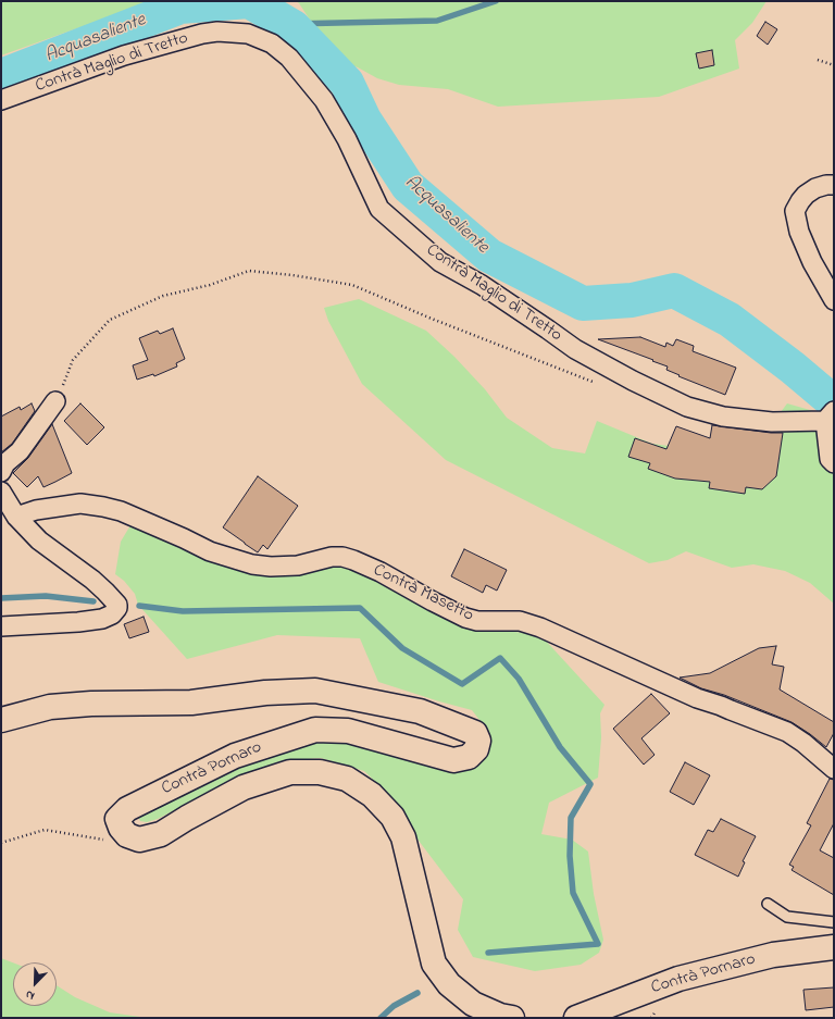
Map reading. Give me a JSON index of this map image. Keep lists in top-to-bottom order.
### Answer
{
  "streets": {
    "street": ["Contrà Maglio di Tretto", "Contrà Masetto", "Contrà Pornaro"]
  },
  "water": ["Acquasaliente"],
  "north": "bottom left"
}
